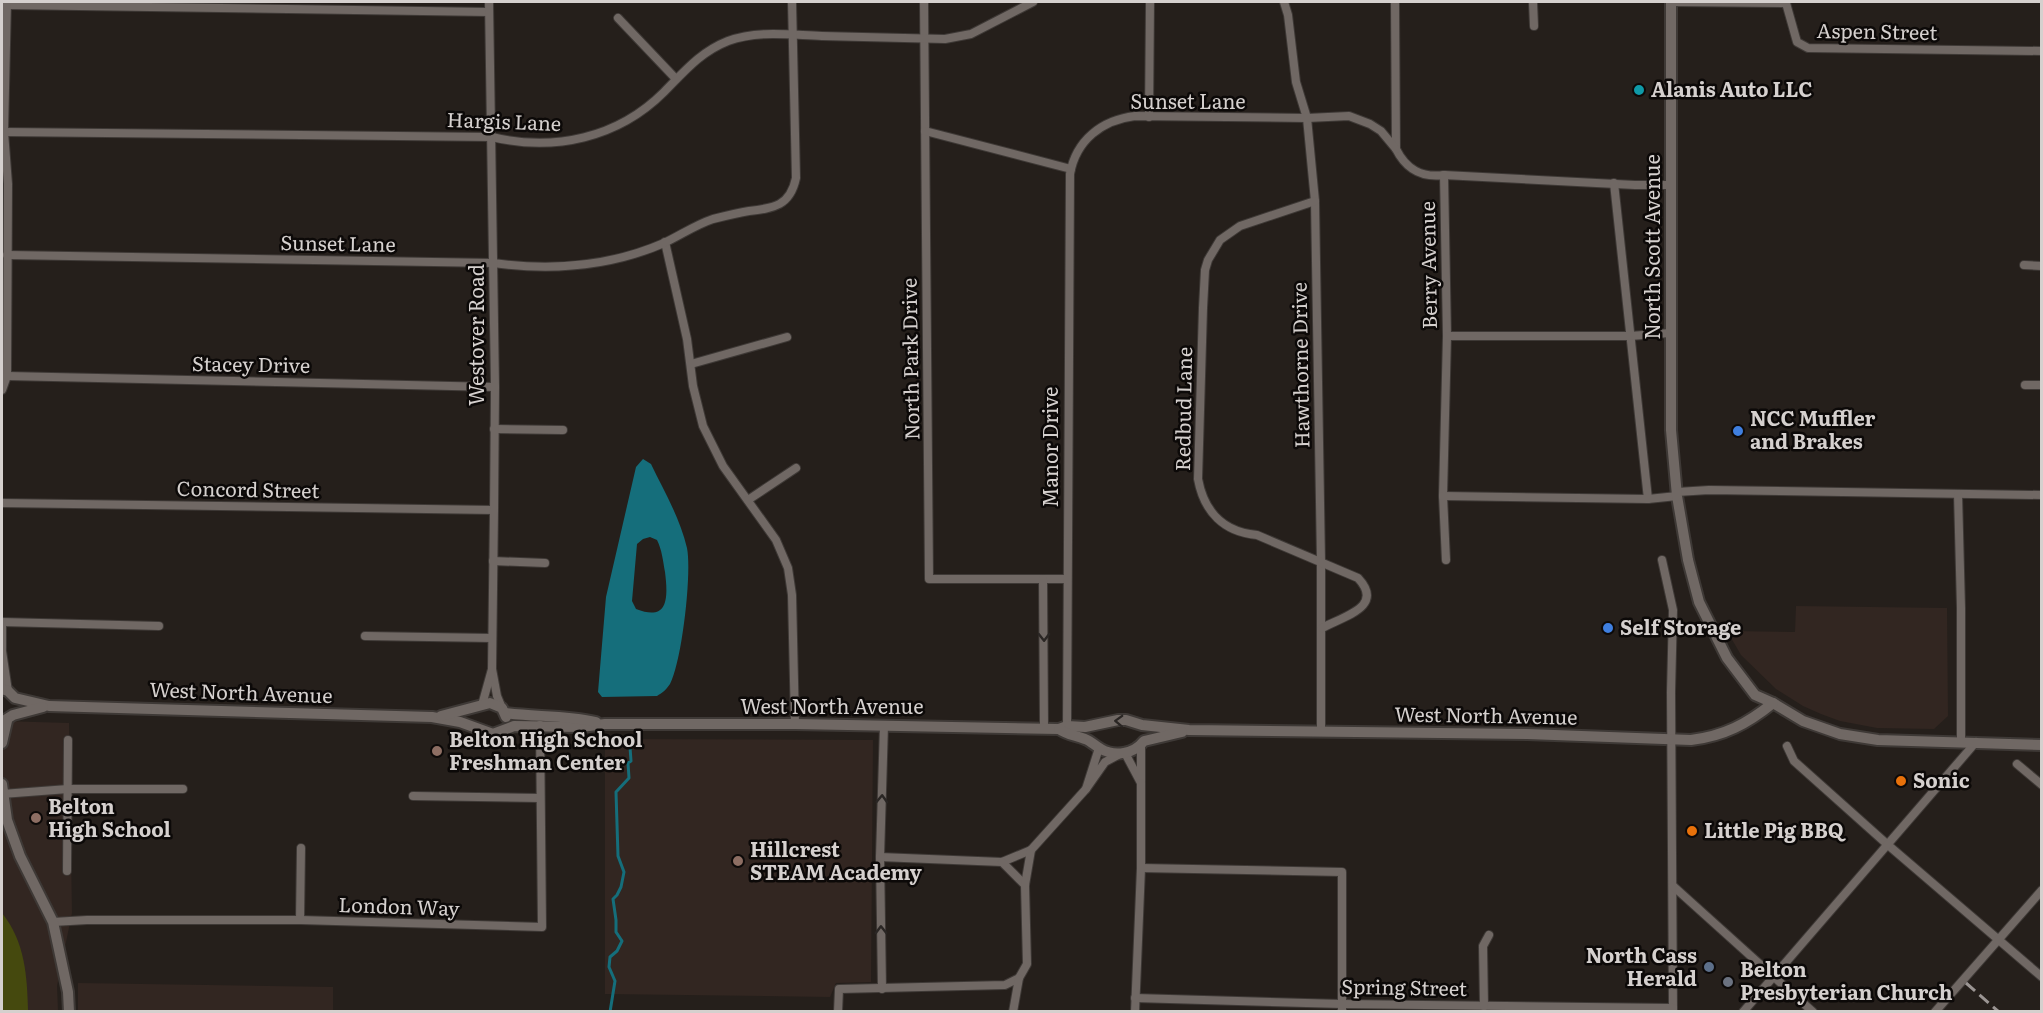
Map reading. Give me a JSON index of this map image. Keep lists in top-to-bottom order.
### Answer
{
  "streets": {
    "main road": ["North Scott Avenue", "West North Avenue"],
    "street": [
      "Aspen Street",
      "Sunset Lane",
      "Hargis Lane",
      "Berry Avenue",
      "Westover Road",
      "North Park Drive",
      "Stacey Drive",
      "Hawthorne Drive",
      "Redbud Lane",
      "Manor Drive",
      "Concord Street",
      "London Way",
      "Spring Street"
    ]
  },
  "crossings": [
    ["Aspen Street", "North Scott Avenue"],
    ["Sunset Lane", "Hargis Lane"],
    ["Sunset Lane", "Berry Avenue"],
    ["Sunset Lane", "Westover Road"],
    ["Sunset Lane", "Hawthorne Drive"],
    ["Sunset Lane", "Manor Drive"],
    ["Hargis Lane", "Westover Road"],
    ["Hargis Lane", "North Park Drive"],
    ["North Scott Avenue", "West North Avenue"],
    ["Westover Road", "Stacey Drive"],
    ["Westover Road", "Concord Street"],
    ["Westover Road", "West North Avenue"],
    ["North Park Drive", "Manor Drive"],
    ["Hawthorne Drive", "Redbud Lane"],
    ["Hawthorne Drive", "West North Avenue"],
    ["Manor Drive", "West North Avenue"],
    ["West North Avenue", "London Way"]
  ],
  "places": [
    "Alanis Auto LLC",
    "NCC Muffler and Brakes",
    "Self Storage",
    "Belton High School Freshman Center",
    "Sonic",
    "Belton High School",
    "Little Pig BBQ",
    "Hillcrest STEAM Academy",
    "North Cass Herald",
    "Belton Presbyterian Church"
  ]
}
